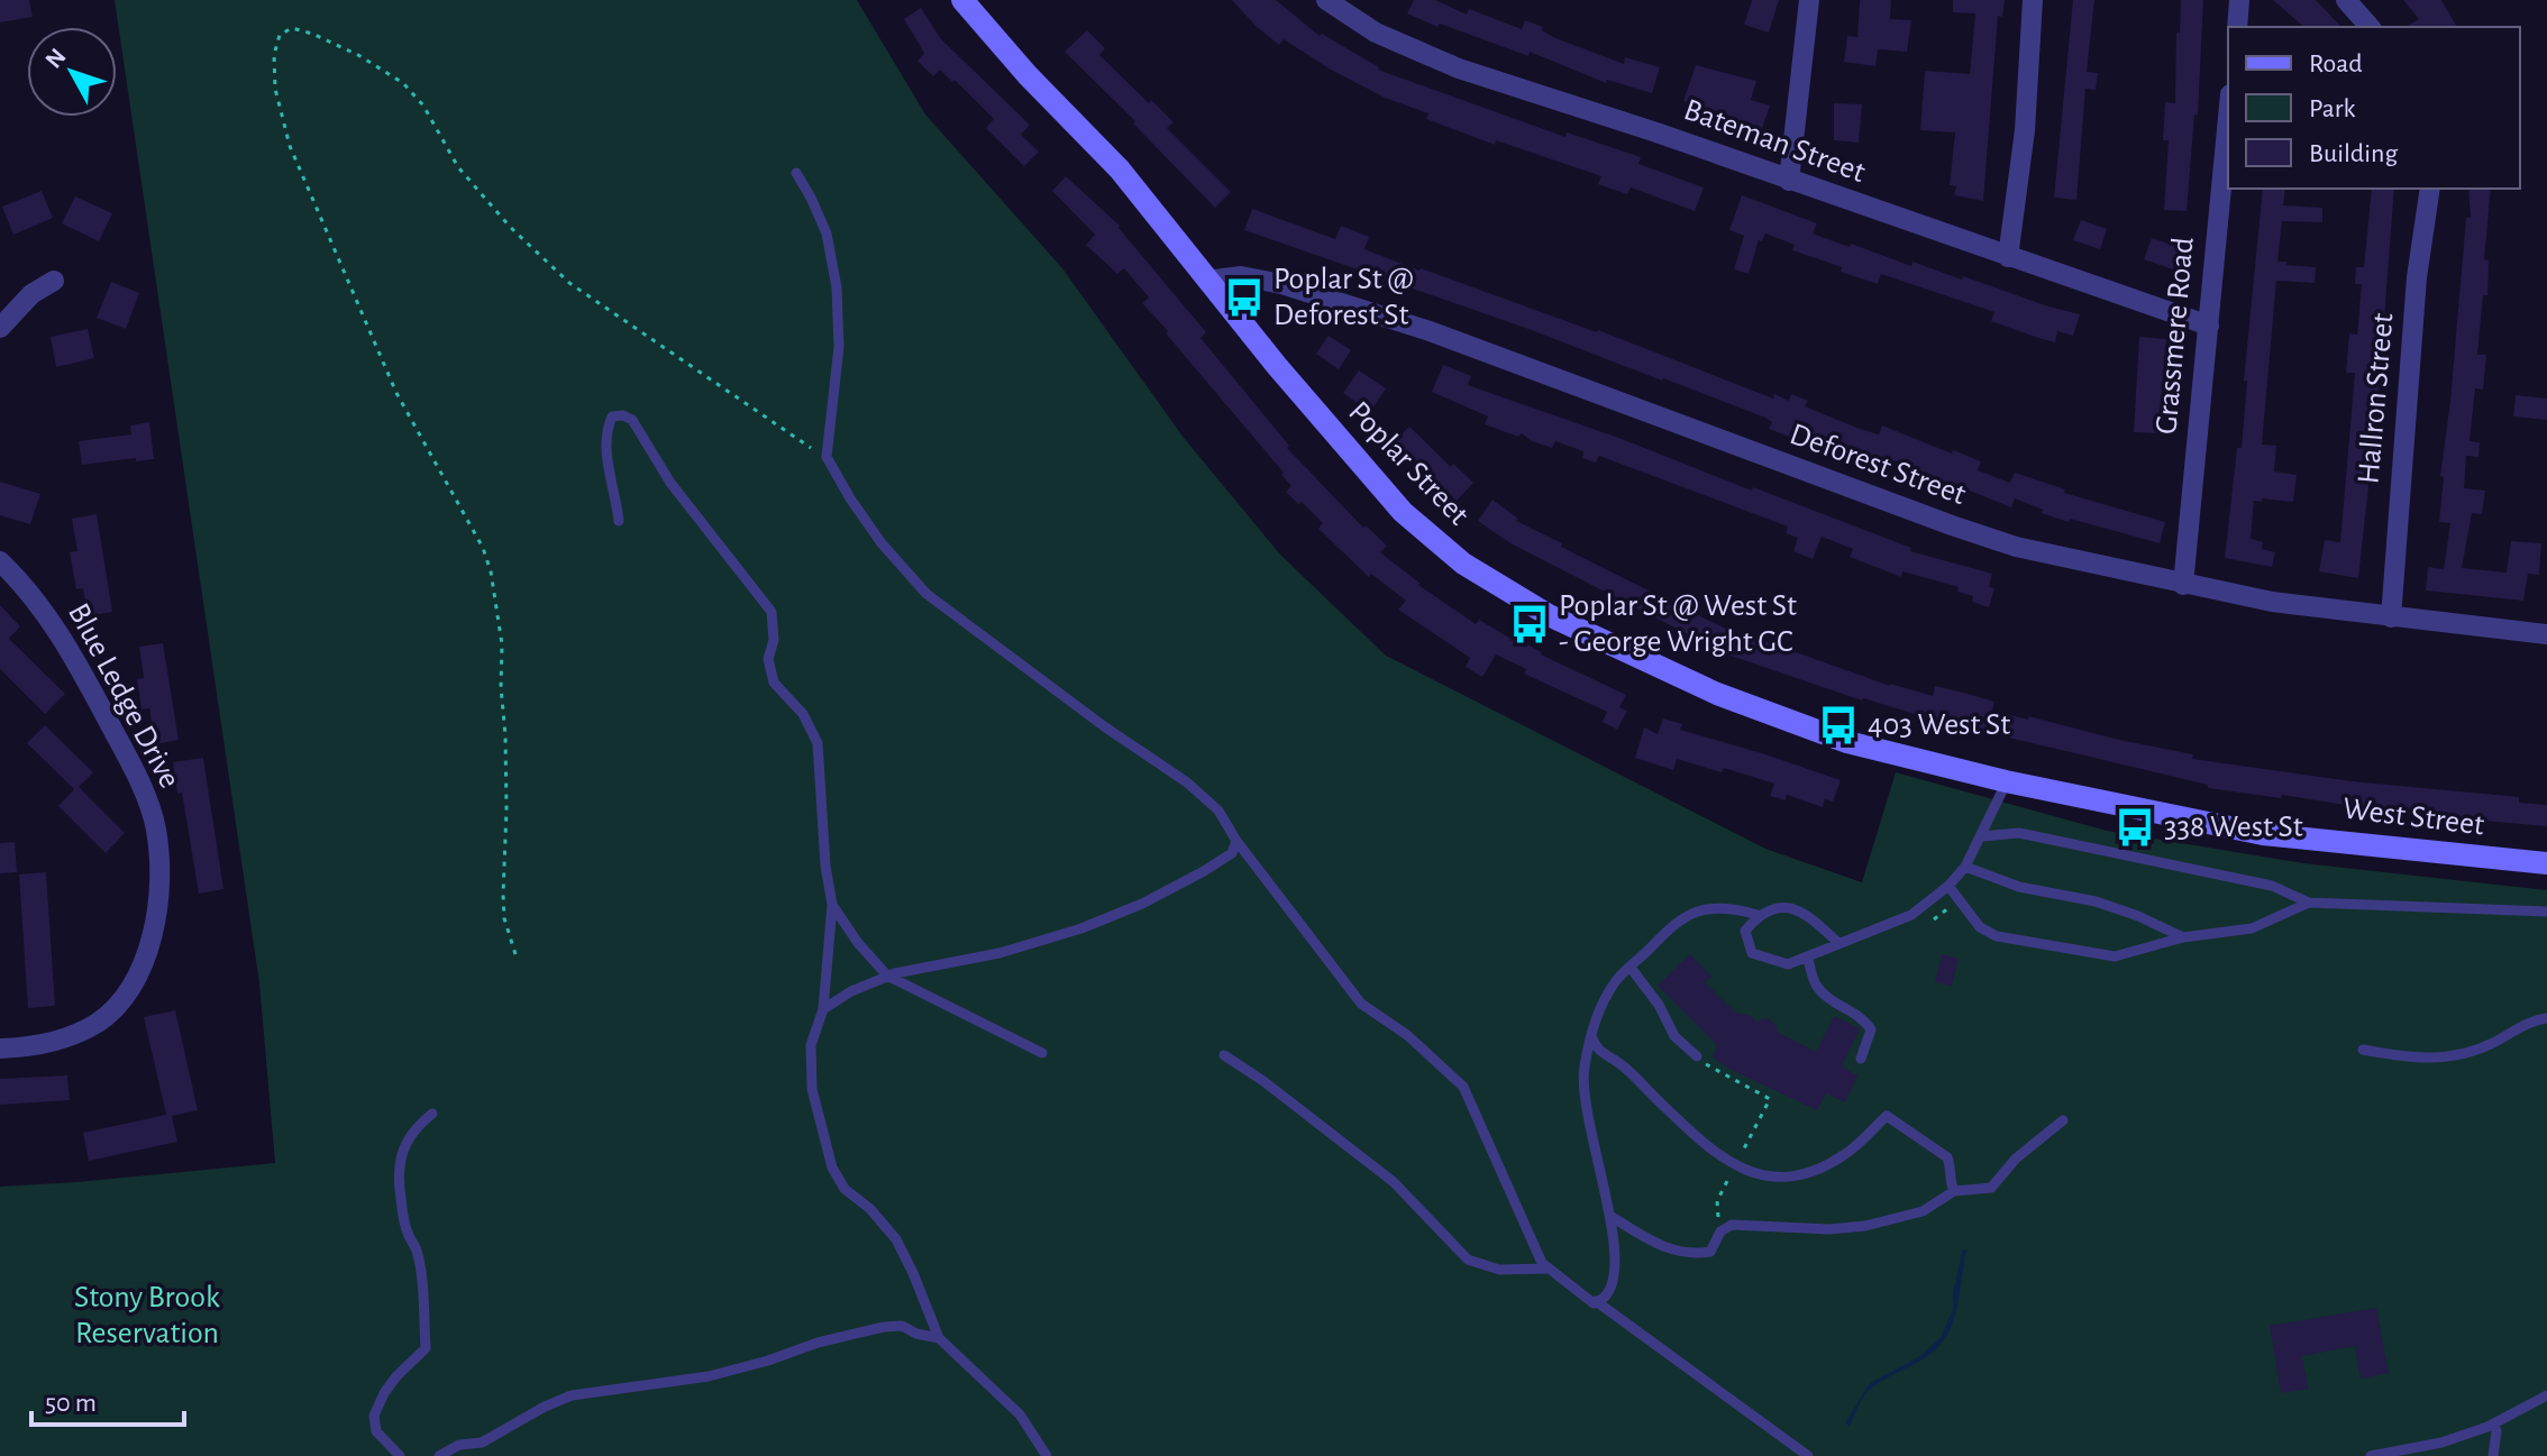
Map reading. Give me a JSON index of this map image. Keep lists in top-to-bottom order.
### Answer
{
  "streets": {
    "street": [
      "Bateman Street",
      "Grassmere Road",
      "Hallron Street",
      "Poplar Street",
      "Deforest Street",
      "Blue Ledge Drive",
      "West Street"
    ]
  },
  "crossings": [
    ["Bateman Street", "Grassmere Road"],
    ["Grassmere Road", "Deforest Street"],
    ["Hallron Street", "Deforest Street"],
    ["Poplar Street", "Deforest Street"],
    ["Poplar Street", "West Street"]
  ],
  "parks": ["Stony Brook Reservation"],
  "places": {
    "bus stop": [
      "Poplar St @ Deforest St",
      "Poplar St @ West St - George Wright GC",
      "403 West St",
      "338 West St"
    ]
  },
  "legend": ["Road", "Park", "Building"],
  "scale_bar": "50 m",
  "north": "top left"
}
